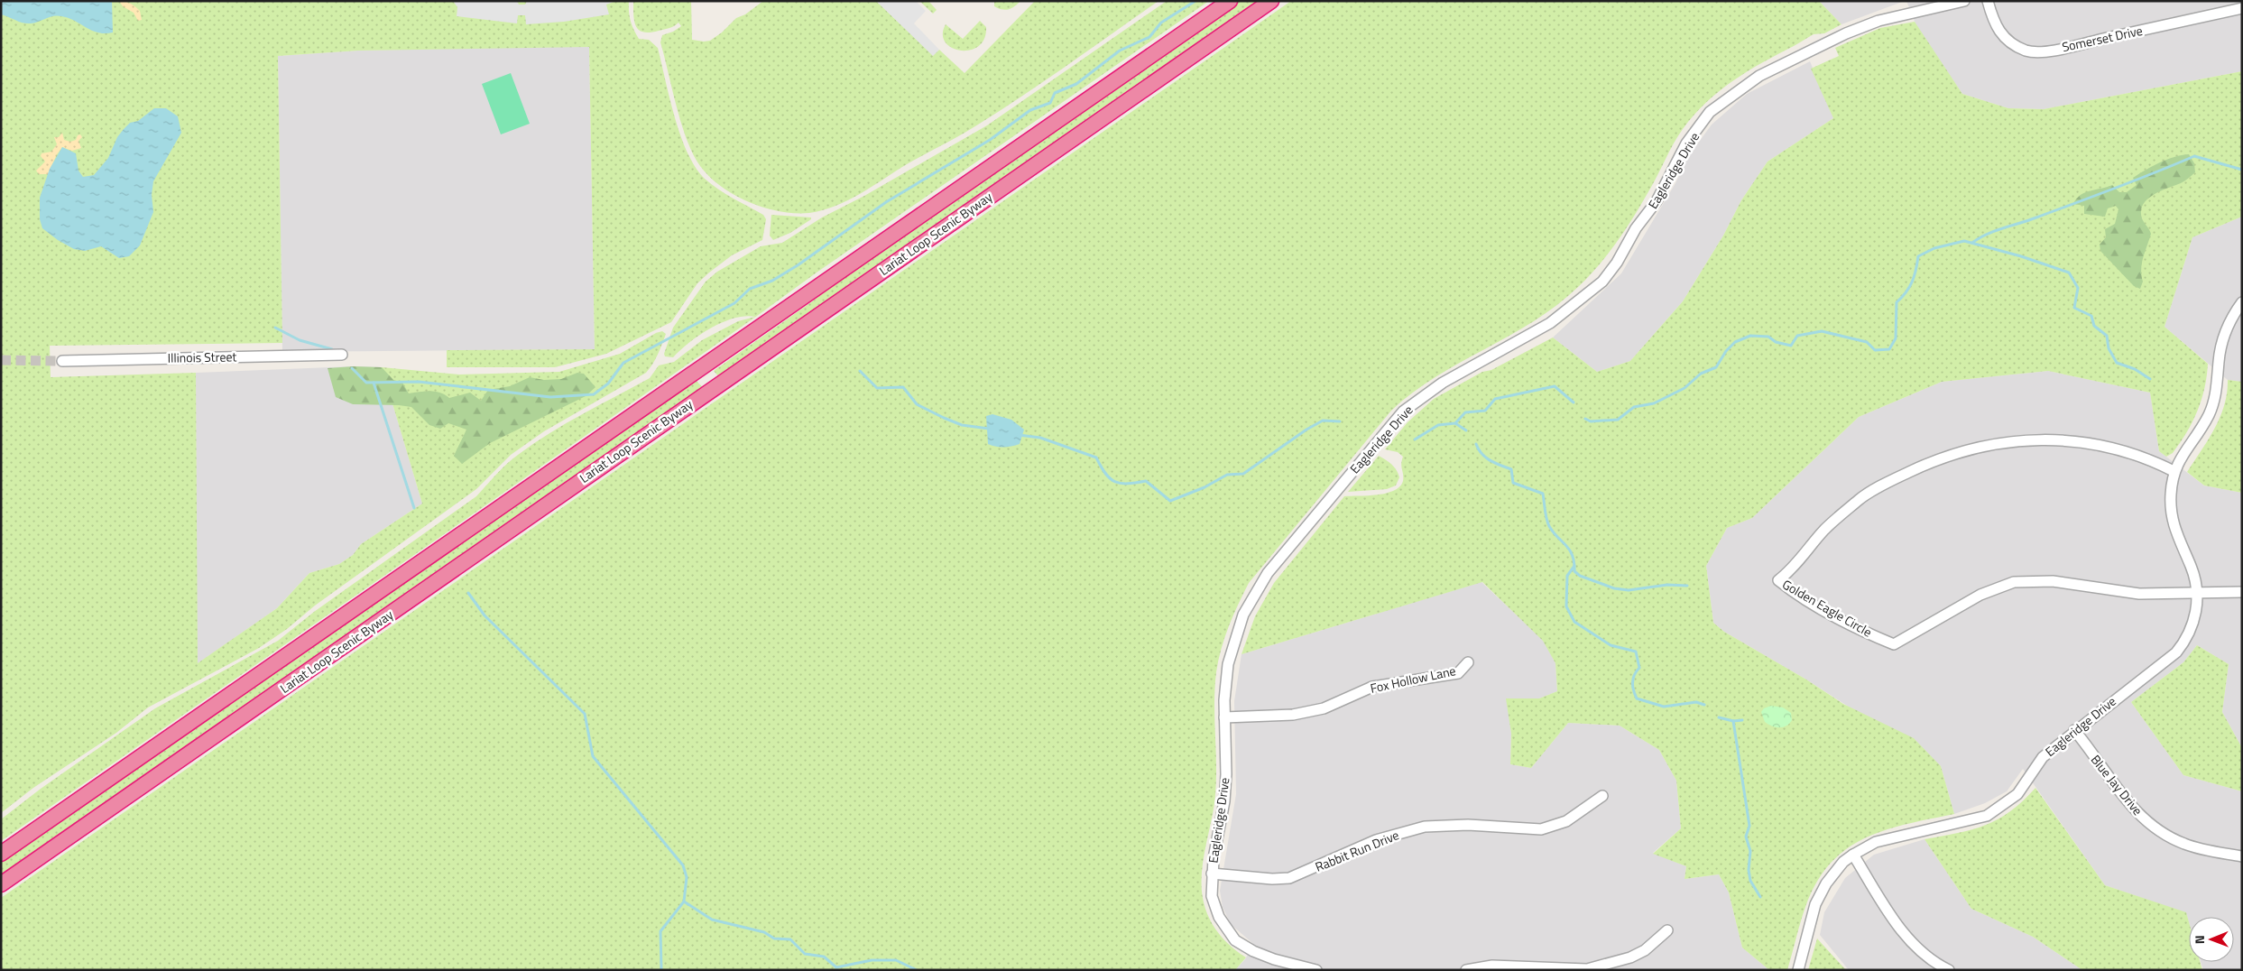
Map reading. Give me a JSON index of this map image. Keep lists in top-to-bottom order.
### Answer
{
  "streets": {
    "highway": ["Lariat Loop Scenic Byway"],
    "street": [
      "Somerset Drive",
      "Eagleridge Drive",
      "Illinois Street",
      "Golden Eagle Circle",
      "Fox Hollow Lane",
      "Blue Jay Drive",
      "Rabbit Run Drive"
    ]
  },
  "crossings": [
    ["Eagleridge Drive", "Golden Eagle Circle"],
    ["Eagleridge Drive", "Fox Hollow Lane"],
    ["Eagleridge Drive", "Blue Jay Drive"],
    ["Eagleridge Drive", "Rabbit Run Drive"]
  ],
  "north": "left"
}
